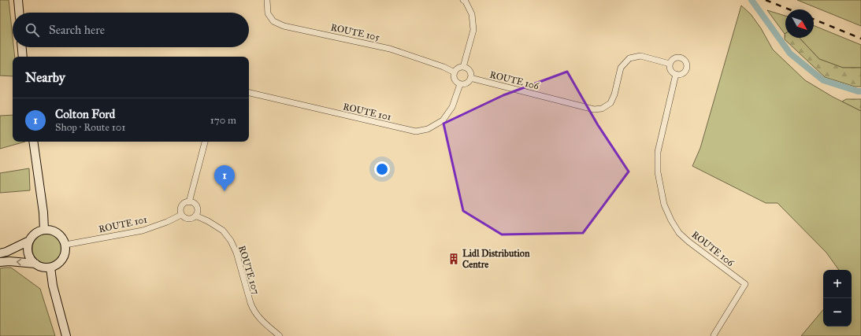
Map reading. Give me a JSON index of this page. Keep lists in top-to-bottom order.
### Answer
{
  "streets": {
    "street": [
      "ROUTE 105",
      "ROUTE 106",
      "ROUTE 101",
      "ROUTE 107"
    ]
  },
  "crossings": [
    ["ROUTE 105", "ROUTE 106"],
    ["ROUTE 105", "ROUTE 101"],
    ["ROUTE 106", "ROUTE 101"],
    ["ROUTE 101", "ROUTE 107"]
  ],
  "places": {
    "building": ["Lidl Distribution Centre"]
  },
  "north": "bottom right",
  "page": {
    "search": "Search here",
    "heading": "Nearby",
    "list": [
      {
        "mark": "1",
        "name": "Colton Ford",
        "note": "Shop · Route 101",
        "value": "170 m"
      }
    ],
    "pins": "1",
    "map_buttons": ["+", "−"]
  }
}
